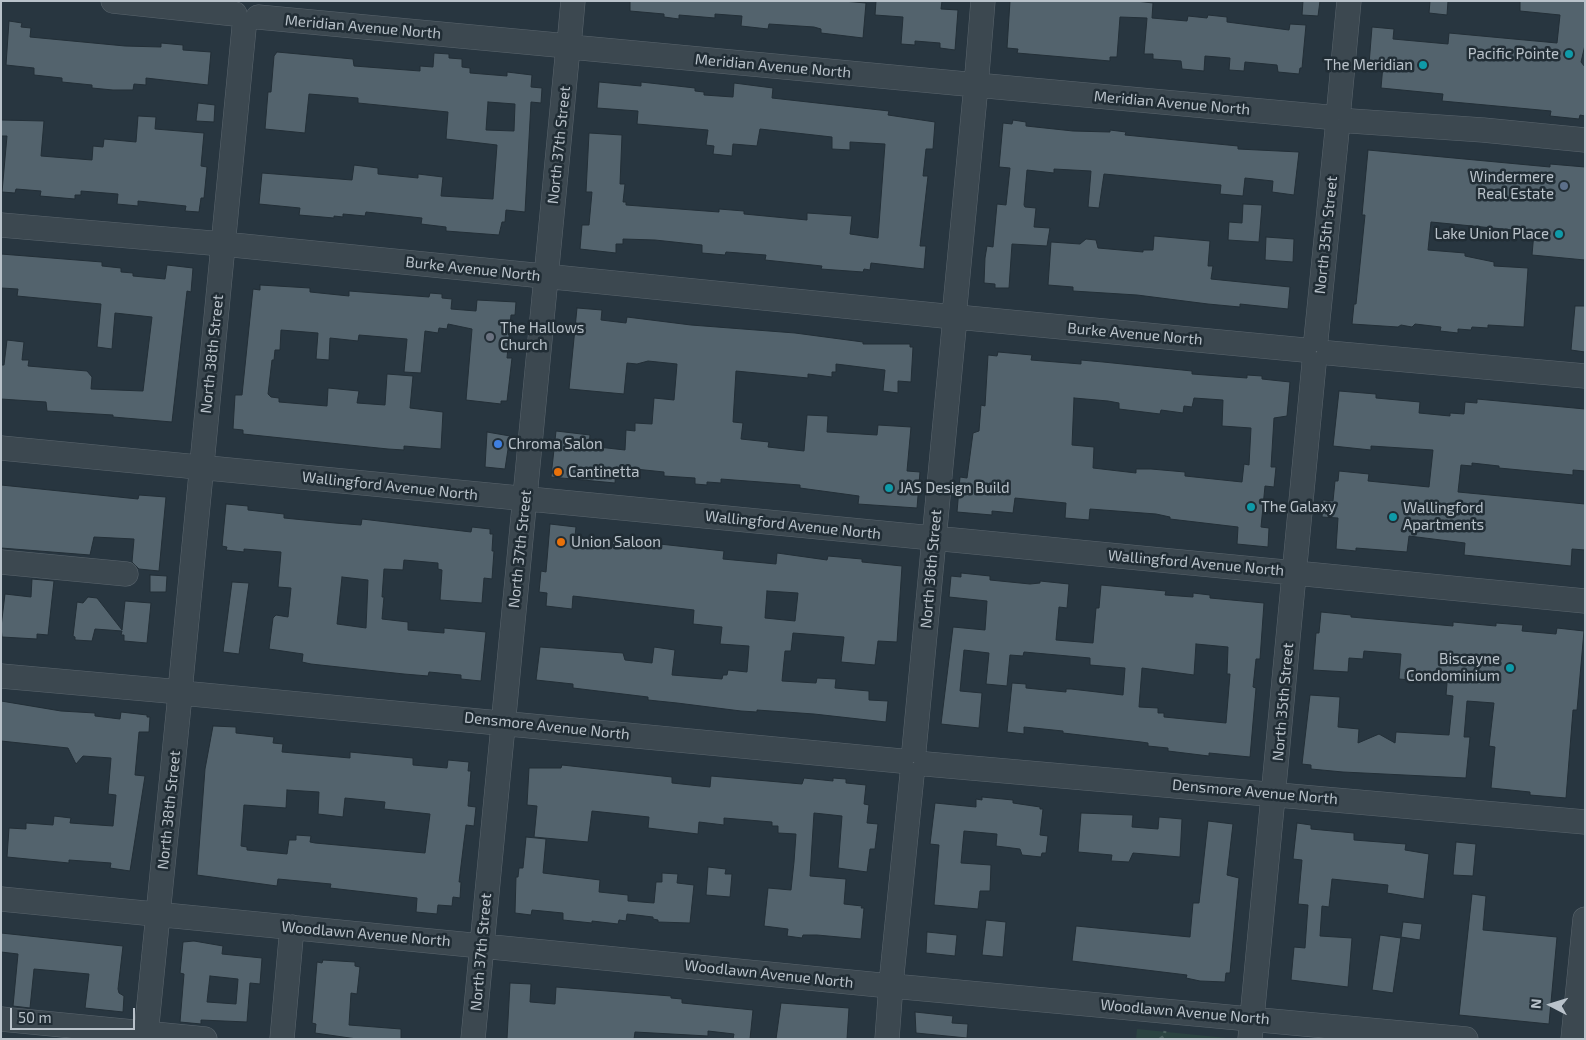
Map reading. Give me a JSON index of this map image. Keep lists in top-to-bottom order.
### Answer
{
  "streets": {
    "street": [
      "Meridian Avenue North",
      "North 37th Street",
      "North 35th Street",
      "Burke Avenue North",
      "North 38th Street",
      "Wallingford Avenue North",
      "North 36th Street",
      "Densmore Avenue North",
      "Woodlawn Avenue North"
    ]
  },
  "crossings": [
    ["Meridian Avenue North", "North 37th Street"],
    ["Meridian Avenue North", "North 35th Street"],
    ["Meridian Avenue North", "North 38th Street"],
    ["Meridian Avenue North", "North 36th Street"],
    ["North 37th Street", "Burke Avenue North"],
    ["North 37th Street", "Wallingford Avenue North"],
    ["North 37th Street", "Densmore Avenue North"],
    ["North 37th Street", "Woodlawn Avenue North"],
    ["North 35th Street", "Burke Avenue North"],
    ["North 35th Street", "Wallingford Avenue North"],
    ["North 35th Street", "Densmore Avenue North"],
    ["North 35th Street", "Woodlawn Avenue North"],
    ["Burke Avenue North", "North 38th Street"],
    ["Burke Avenue North", "North 36th Street"],
    ["North 38th Street", "Wallingford Avenue North"],
    ["North 38th Street", "Densmore Avenue North"],
    ["North 38th Street", "Woodlawn Avenue North"],
    ["Wallingford Avenue North", "North 36th Street"],
    ["North 36th Street", "Densmore Avenue North"],
    ["North 36th Street", "Woodlawn Avenue North"]
  ],
  "places": [
    "Pacific Pointe",
    "The Meridian",
    "Windermere Real Estate",
    "Lake Union Place",
    "The Hallows Church",
    "Chroma Salon",
    "Cantinetta",
    "JAS Design Build",
    "The Galaxy",
    "Wallingford Apartments",
    "Union Saloon",
    "Biscayne Condominium"
  ],
  "scale_bar": "50 m",
  "north": "left"
}
